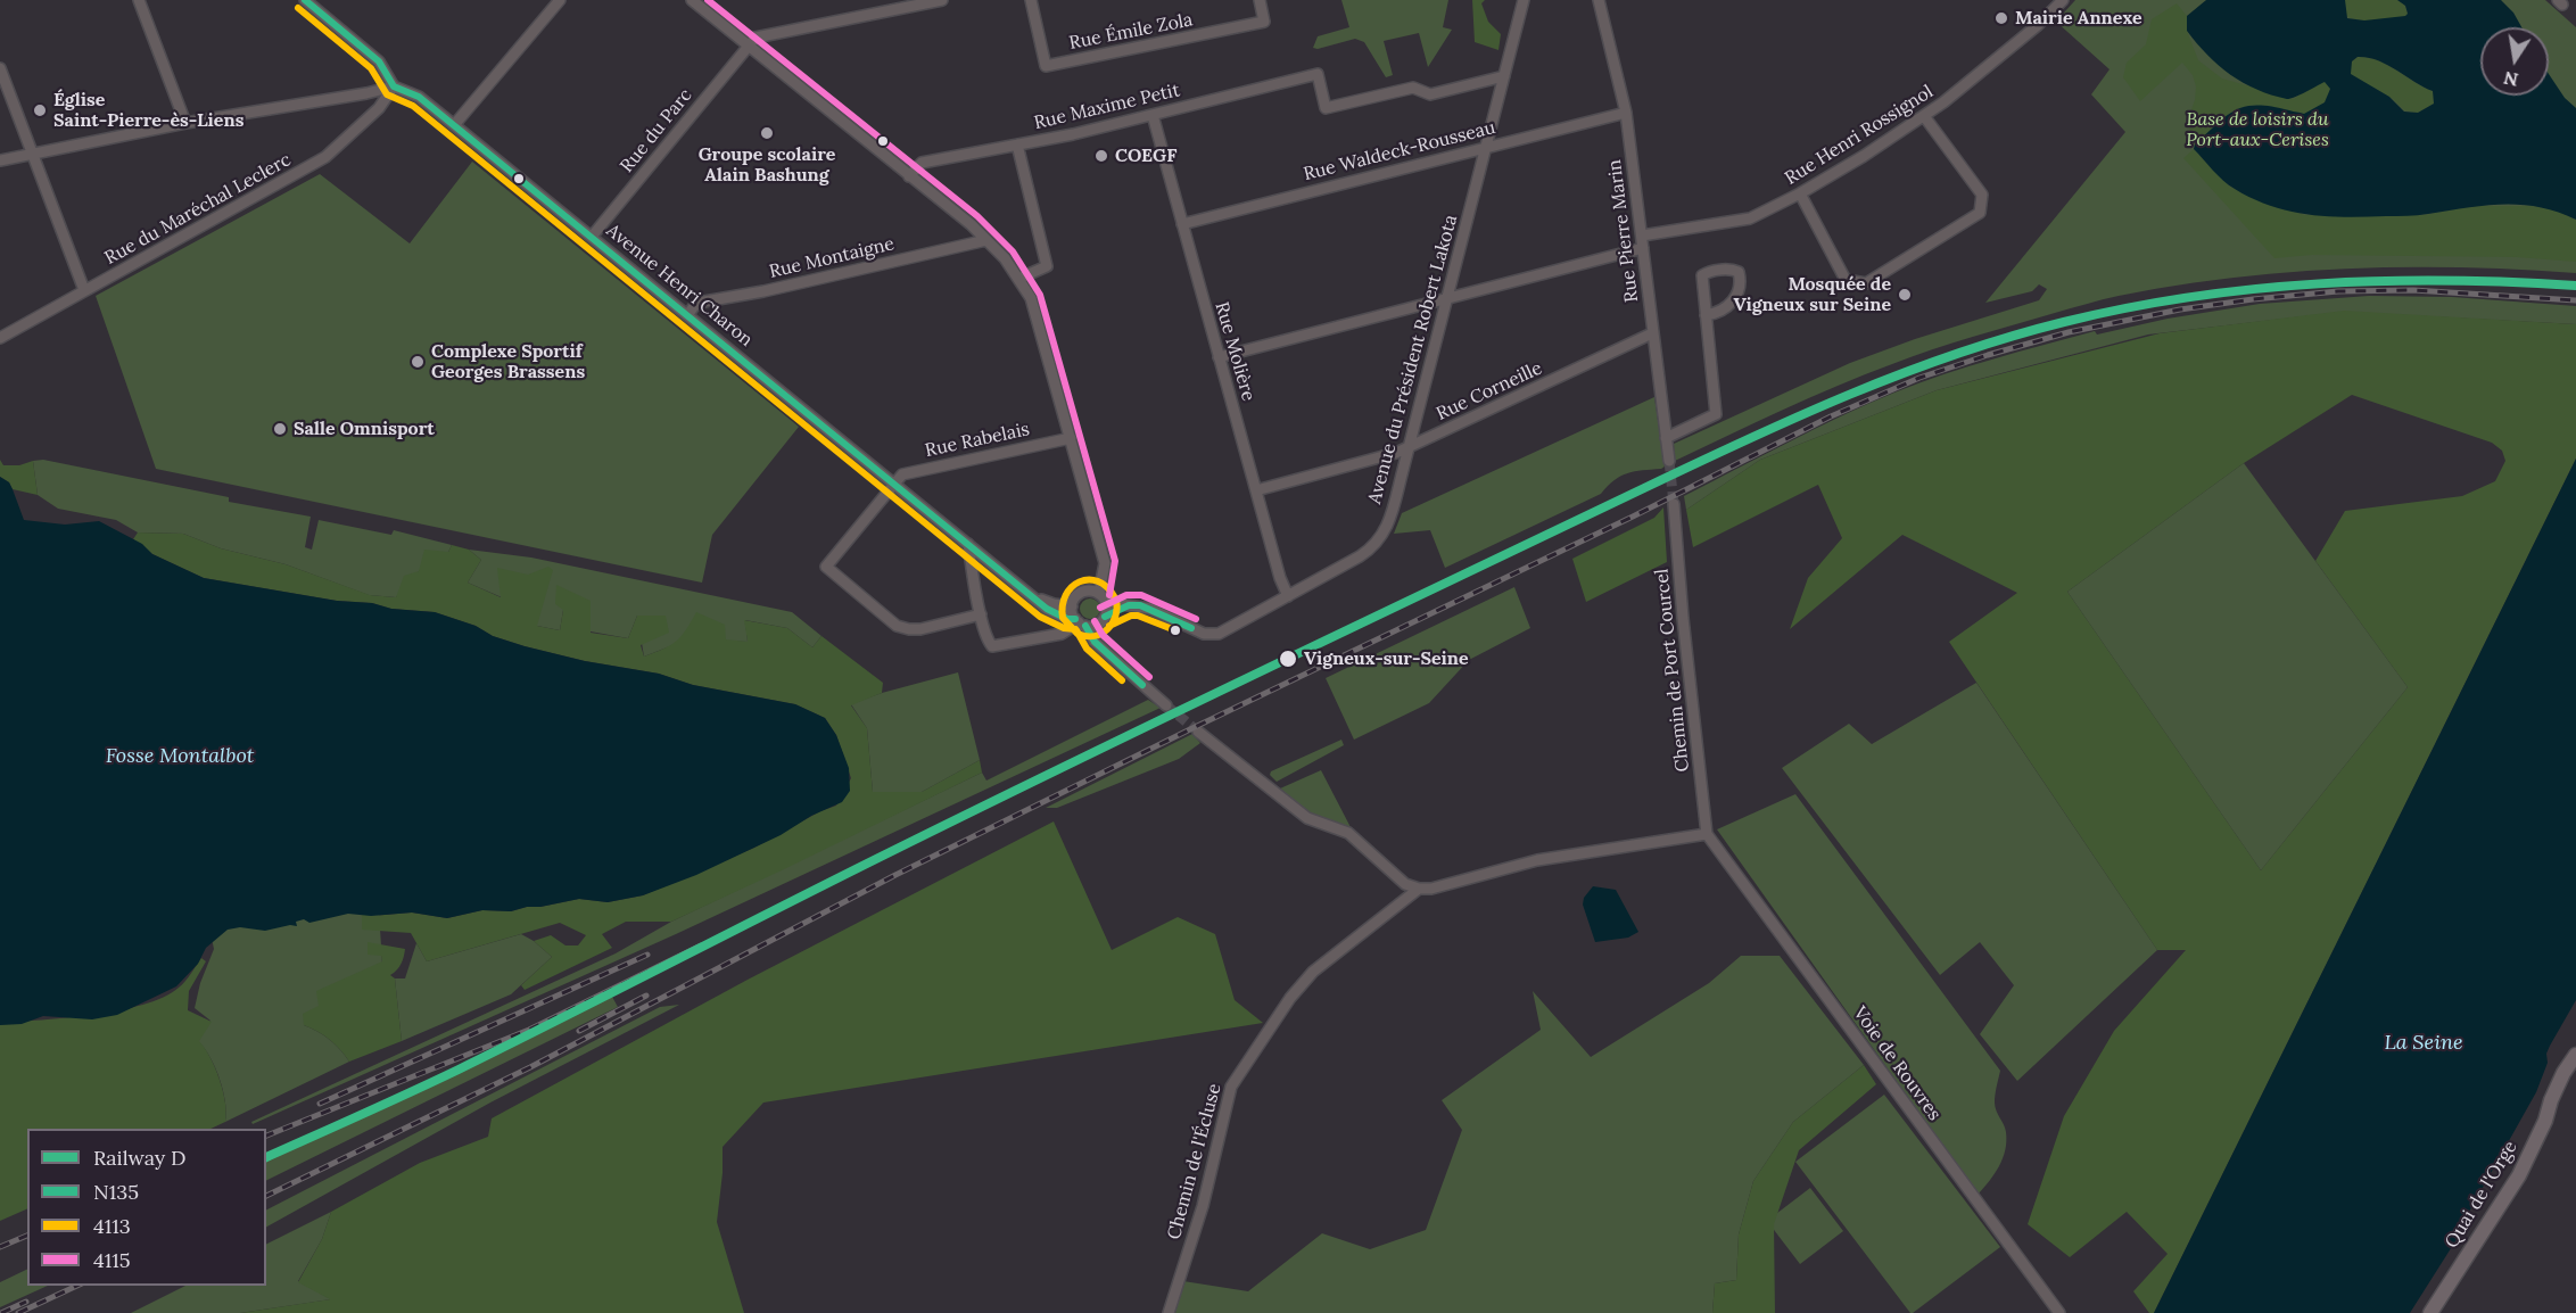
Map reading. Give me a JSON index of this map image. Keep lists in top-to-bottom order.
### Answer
{
  "streets": {
    "main road": ["Quai de l'Orge"],
    "street": [
      "Rue Émile Zola",
      "Rue Maxime Petit",
      "Rue du Parc",
      "Rue Henri Rossignol",
      "Rue Waldeck-Rousseau",
      "Rue du Maréchal Leclerc",
      "Rue Pierre Marin",
      "Rue Montaigne",
      "Avenue Henri Charon",
      "Rue Molière",
      "Avenue du Président Robert Lakota",
      "Rue Corneille",
      "Rue Rabelais",
      "Chemin de Port Courcel",
      "Voie de Rouvres",
      "Chemin de l'Écluse"
    ]
  },
  "crossings": [
    ["Rue Maxime Petit", "Rue Molière"],
    ["Rue Maxime Petit", "Avenue du Président Robert Lakota"],
    ["Rue du Parc", "Avenue Henri Charon"],
    ["Rue Henri Rossignol", "Rue Pierre Marin"],
    ["Rue Waldeck-Rousseau", "Rue Pierre Marin"],
    ["Rue Waldeck-Rousseau", "Rue Molière"],
    ["Rue Waldeck-Rousseau", "Avenue du Président Robert Lakota"],
    ["Rue du Maréchal Leclerc", "Avenue Henri Charon"],
    ["Rue Pierre Marin", "Rue Corneille"],
    ["Rue Montaigne", "Avenue Henri Charon"],
    ["Avenue Henri Charon", "Rue Rabelais"],
    ["Rue Molière", "Avenue du Président Robert Lakota"],
    ["Rue Molière", "Rue Corneille"],
    ["Avenue du Président Robert Lakota", "Rue Corneille"],
    ["Chemin de Port Courcel", "Voie de Rouvres"]
  ],
  "water": ["Fosse Montalbot", "La Seine"],
  "parks": ["Base de loisirs du Port-aux-Cerises"],
  "places": [
    "Mairie Annexe",
    "Église Saint-Pierre-ès-Liens",
    "Groupe scolaire Alain Bashung",
    "COEGF",
    "Mosquée de Vigneux sur Seine",
    "Complexe Sportif Georges Brassens",
    "Salle Omnisport",
    "Vigneux-sur-Seine"
  ],
  "lines": [
    "transit line N135",
    "transit line 4115",
    "transit line 4113",
    "rail line D"
  ],
  "legend": [
    "Railway D",
    "N135",
    "4113",
    "4115"
  ],
  "north": "bottom"
}
